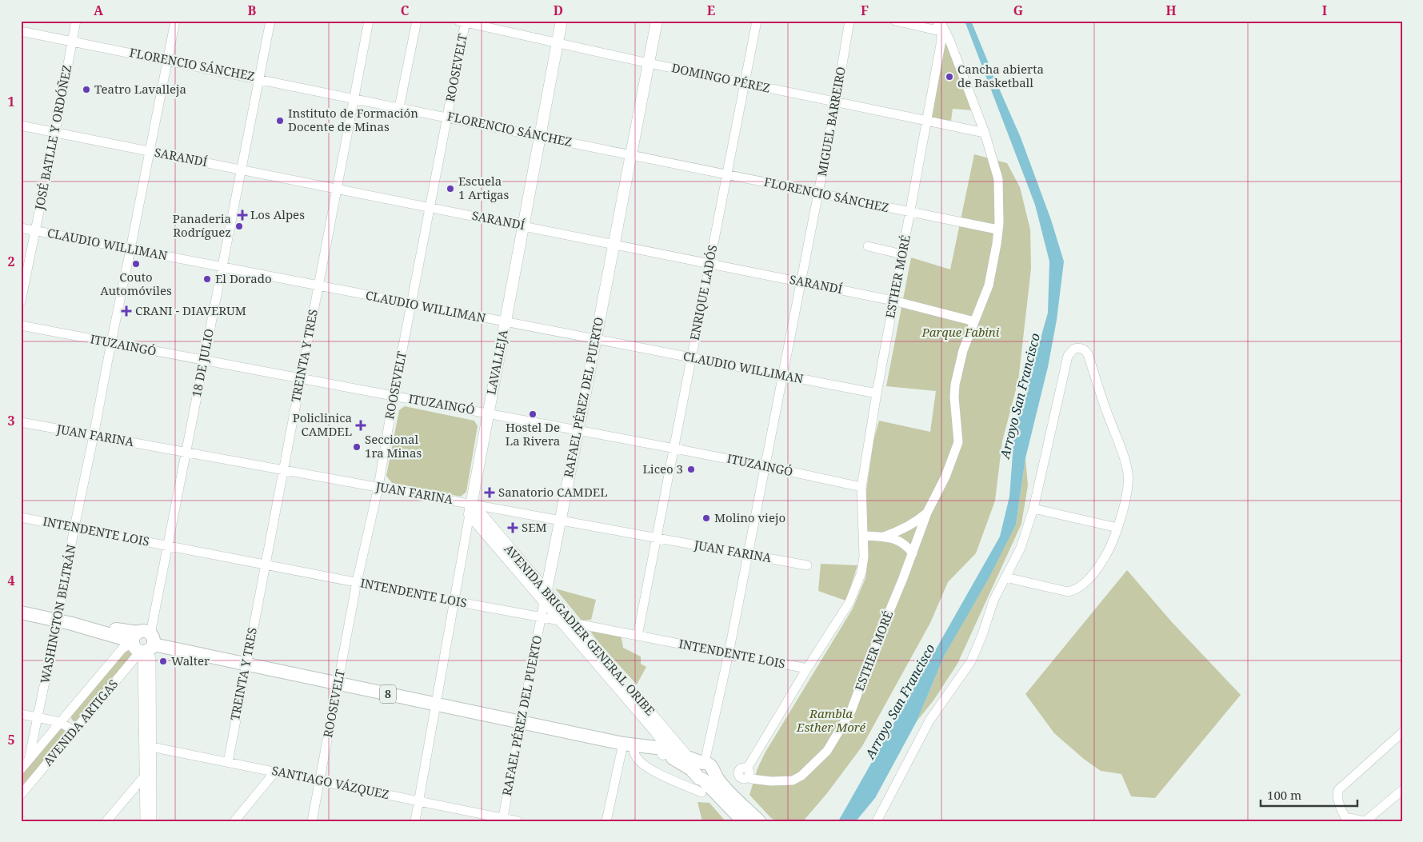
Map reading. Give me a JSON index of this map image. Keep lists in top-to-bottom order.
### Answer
{
  "streets": {
    "highway": ["8"],
    "main road": ["LAVALLEJA", "RAFAEL PÉREZ DEL PUERTO", "AVENIDA BRIGADIER GENERAL ORIBE"],
    "street": [
      "FLORENCIO SÁNCHEZ",
      "ROOSEVELT",
      "DOMINGO PÉREZ",
      "MIGUEL BARREIRO",
      "JOSÉ BATLLE Y ORDÓÑEZ",
      "SARANDÍ",
      "CLAUDIO WILLIMAN",
      "ESTHER MORÉ",
      "ENRIQUE LADÓS",
      "ITUZAINGÓ",
      "TREINTA Y TRES",
      "18 DE JULIO",
      "JUAN FARINA",
      "INTENDENTE LOIS",
      "WASHINGTON BELTRÁN",
      "AVENIDA ARTIGAS",
      "SANTIAGO VÁZQUEZ"
    ]
  },
  "crossings": [
    ["FLORENCIO SÁNCHEZ", "ROOSEVELT"],
    ["FLORENCIO SÁNCHEZ", "MIGUEL BARREIRO"],
    ["FLORENCIO SÁNCHEZ", "JOSÉ BATLLE Y ORDÓÑEZ"],
    ["FLORENCIO SÁNCHEZ", "ESTHER MORÉ"],
    ["FLORENCIO SÁNCHEZ", "ENRIQUE LADÓS"],
    ["FLORENCIO SÁNCHEZ", "TREINTA Y TRES"],
    ["FLORENCIO SÁNCHEZ", "LAVALLEJA"],
    ["FLORENCIO SÁNCHEZ", "18 DE JULIO"],
    ["FLORENCIO SÁNCHEZ", "RAFAEL PÉREZ DEL PUERTO"],
    ["FLORENCIO SÁNCHEZ", "WASHINGTON BELTRÁN"],
    ["ROOSEVELT", "DOMINGO PÉREZ"],
    ["ROOSEVELT", "SARANDÍ"],
    ["ROOSEVELT", "CLAUDIO WILLIMAN"],
    ["ROOSEVELT", "ITUZAINGÓ"],
    ["ROOSEVELT", "JUAN FARINA"],
    ["ROOSEVELT", "INTENDENTE LOIS"],
    ["ROOSEVELT", "8"],
    ["ROOSEVELT", "SANTIAGO VÁZQUEZ"],
    ["DOMINGO PÉREZ", "MIGUEL BARREIRO"],
    ["DOMINGO PÉREZ", "ESTHER MORÉ"],
    ["DOMINGO PÉREZ", "ENRIQUE LADÓS"],
    ["DOMINGO PÉREZ", "LAVALLEJA"],
    ["DOMINGO PÉREZ", "RAFAEL PÉREZ DEL PUERTO"],
    ["MIGUEL BARREIRO", "SARANDÍ"],
    ["MIGUEL BARREIRO", "CLAUDIO WILLIMAN"],
    ["MIGUEL BARREIRO", "ITUZAINGÓ"],
    ["MIGUEL BARREIRO", "JUAN FARINA"],
    ["MIGUEL BARREIRO", "INTENDENTE LOIS"],
    ["MIGUEL BARREIRO", "8"],
    ["JOSÉ BATLLE Y ORDÓÑEZ", "SARANDÍ"],
    ["JOSÉ BATLLE Y ORDÓÑEZ", "CLAUDIO WILLIMAN"],
    ["SARANDÍ", "ESTHER MORÉ"],
    ["SARANDÍ", "ENRIQUE LADÓS"],
    ["SARANDÍ", "TREINTA Y TRES"],
    ["SARANDÍ", "LAVALLEJA"],
    ["SARANDÍ", "18 DE JULIO"],
    ["SARANDÍ", "RAFAEL PÉREZ DEL PUERTO"],
    ["SARANDÍ", "WASHINGTON BELTRÁN"],
    ["CLAUDIO WILLIMAN", "ESTHER MORÉ"],
    ["CLAUDIO WILLIMAN", "ENRIQUE LADÓS"],
    ["CLAUDIO WILLIMAN", "TREINTA Y TRES"],
    ["CLAUDIO WILLIMAN", "LAVALLEJA"],
    ["CLAUDIO WILLIMAN", "18 DE JULIO"],
    ["CLAUDIO WILLIMAN", "RAFAEL PÉREZ DEL PUERTO"],
    ["CLAUDIO WILLIMAN", "WASHINGTON BELTRÁN"],
    ["ESTHER MORÉ", "ITUZAINGÓ"],
    ["ESTHER MORÉ", "INTENDENTE LOIS"],
    ["ENRIQUE LADÓS", "ITUZAINGÓ"],
    ["ENRIQUE LADÓS", "JUAN FARINA"],
    ["ENRIQUE LADÓS", "INTENDENTE LOIS"],
    ["ITUZAINGÓ", "TREINTA Y TRES"],
    ["ITUZAINGÓ", "LAVALLEJA"],
    ["ITUZAINGÓ", "18 DE JULIO"],
    ["ITUZAINGÓ", "RAFAEL PÉREZ DEL PUERTO"],
    ["ITUZAINGÓ", "WASHINGTON BELTRÁN"],
    ["TREINTA Y TRES", "JUAN FARINA"],
    ["TREINTA Y TRES", "INTENDENTE LOIS"],
    ["TREINTA Y TRES", "8"],
    ["TREINTA Y TRES", "SANTIAGO VÁZQUEZ"],
    ["LAVALLEJA", "JUAN FARINA"],
    ["LAVALLEJA", "INTENDENTE LOIS"],
    ["LAVALLEJA", "AVENIDA BRIGADIER GENERAL ORIBE"],
    ["LAVALLEJA", "8"],
    ["LAVALLEJA", "SANTIAGO VÁZQUEZ"],
    ["18 DE JULIO", "JUAN FARINA"],
    ["18 DE JULIO", "INTENDENTE LOIS"],
    ["18 DE JULIO", "8"],
    ["18 DE JULIO", "AVENIDA ARTIGAS"],
    ["18 DE JULIO", "SANTIAGO VÁZQUEZ"],
    ["RAFAEL PÉREZ DEL PUERTO", "JUAN FARINA"],
    ["RAFAEL PÉREZ DEL PUERTO", "INTENDENTE LOIS"],
    ["RAFAEL PÉREZ DEL PUERTO", "AVENIDA BRIGADIER GENERAL ORIBE"],
    ["RAFAEL PÉREZ DEL PUERTO", "8"],
    ["RAFAEL PÉREZ DEL PUERTO", "SANTIAGO VÁZQUEZ"],
    ["JUAN FARINA", "WASHINGTON BELTRÁN"],
    ["JUAN FARINA", "AVENIDA BRIGADIER GENERAL ORIBE"],
    ["INTENDENTE LOIS", "WASHINGTON BELTRÁN"],
    ["INTENDENTE LOIS", "AVENIDA BRIGADIER GENERAL ORIBE"],
    ["WASHINGTON BELTRÁN", "8"],
    ["WASHINGTON BELTRÁN", "AVENIDA ARTIGAS"],
    ["AVENIDA BRIGADIER GENERAL ORIBE", "8"],
    ["8", "AVENIDA ARTIGAS"]
  ],
  "water": ["Arroyo San Francisco"],
  "parks": ["Parque Fabini", "Rambla Esther Moré"],
  "places": {
    "other": [
      "Cancha abierta de Basketball",
      "Teatro Lavalleja",
      "Instituto de Formación Docente de Minas",
      "Escuela 1 Artigas",
      "Panaderia Rodríguez",
      "Couto Automóviles",
      "El Dorado",
      "Hostel De La Rivera",
      "Seccional 1ra Minas",
      "Liceo 3",
      "Molino viejo",
      "Walter"
    ],
    "health": [
      "Los Alpes",
      "CRANI - DIAVERUM",
      "Policlinica CAMDEL",
      "Sanatorio CAMDEL",
      "SEM"
    ]
  },
  "scale_bar": "100 m",
  "grid": {
    "columns": [
      "A",
      "B",
      "C",
      "D",
      "E",
      "F",
      "G",
      "H",
      "I"
    ],
    "rows": [
      "1",
      "2",
      "3",
      "4",
      "5"
    ]
  }
}
